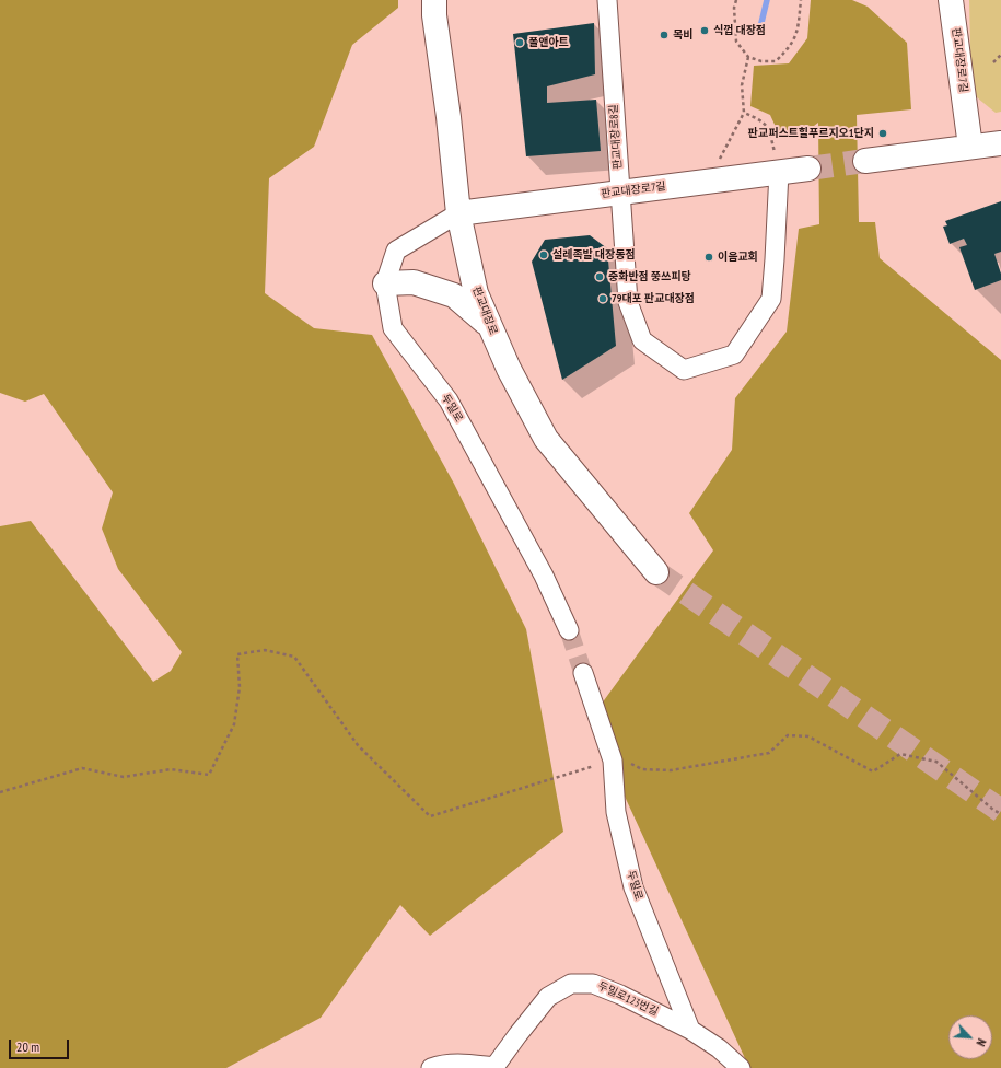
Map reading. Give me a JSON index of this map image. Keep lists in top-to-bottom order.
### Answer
{
  "streets": {
    "street": [
      "판교대장로7길",
      "판교대장로8길",
      "판교대장로",
      "두밀로",
      "두밀로123번길"
    ]
  },
  "crossings": [
    ["판교대장로7길", "판교대장로8길"],
    ["판교대장로7길", "판교대장로"],
    ["판교대장로7길", "두밀로"],
    ["판교대장로", "두밀로"],
    ["두밀로", "두밀로123번길"]
  ],
  "places": [
    "식껍 대장점",
    "목비",
    "폴앤아트",
    "판교퍼스트힐푸르지오1단지",
    "설레족발 대장동점",
    "이음교회",
    "중화반점 쭝쓰피탕",
    "79대포 판교대장점"
  ],
  "scale_bar": "20 m",
  "north": "bottom right"
}
